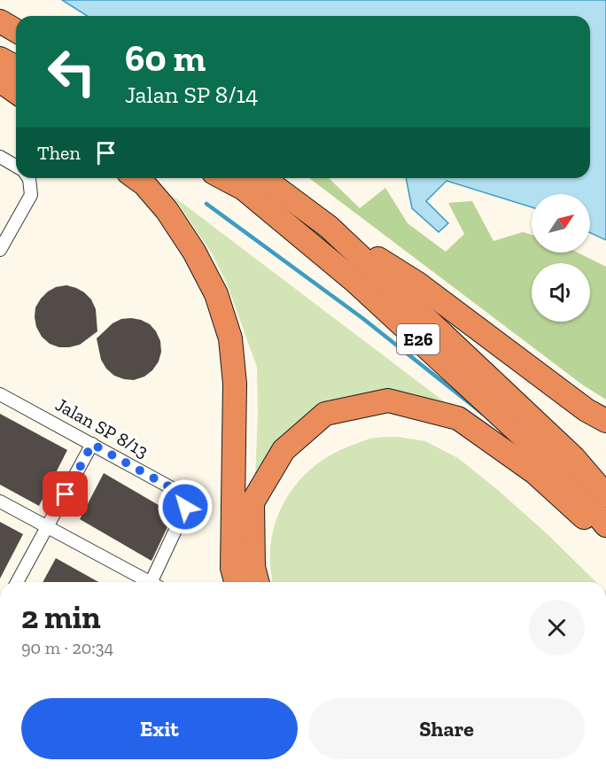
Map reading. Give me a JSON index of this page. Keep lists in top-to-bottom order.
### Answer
{
  "streets": {
    "highway": ["E26"],
    "street": ["Jalan SP 8/13"]
  },
  "north": "top right",
  "page": {
    "turn": ["60 m", "Jalan SP 8/14"],
    "then": "Then",
    "heading": ["2 min", "90 m · 20:34"],
    "buttons": ["Exit", "Share"]
  }
}
